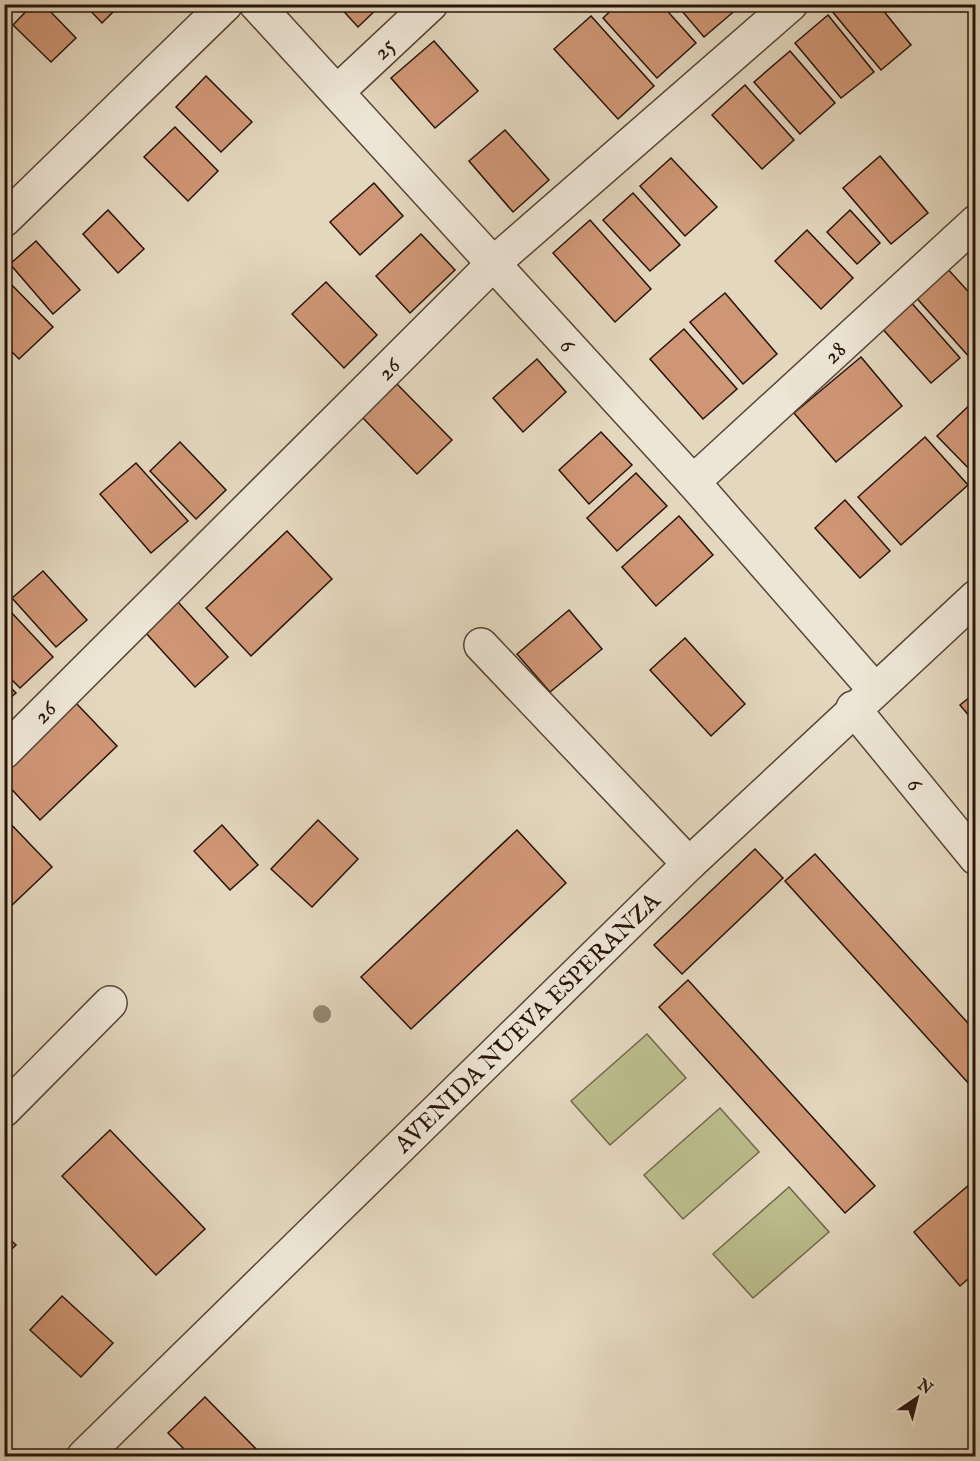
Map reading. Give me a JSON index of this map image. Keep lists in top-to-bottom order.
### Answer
{
  "streets": {
    "street": [
      "25",
      "6",
      "28",
      "26",
      "AVENIDA NUEVA ESPERANZA"
    ]
  },
  "crossings": [
    ["25", "6"],
    ["6", "28"],
    ["6", "26"],
    ["6", "AVENIDA NUEVA ESPERANZA"]
  ],
  "north": "top right"
}
